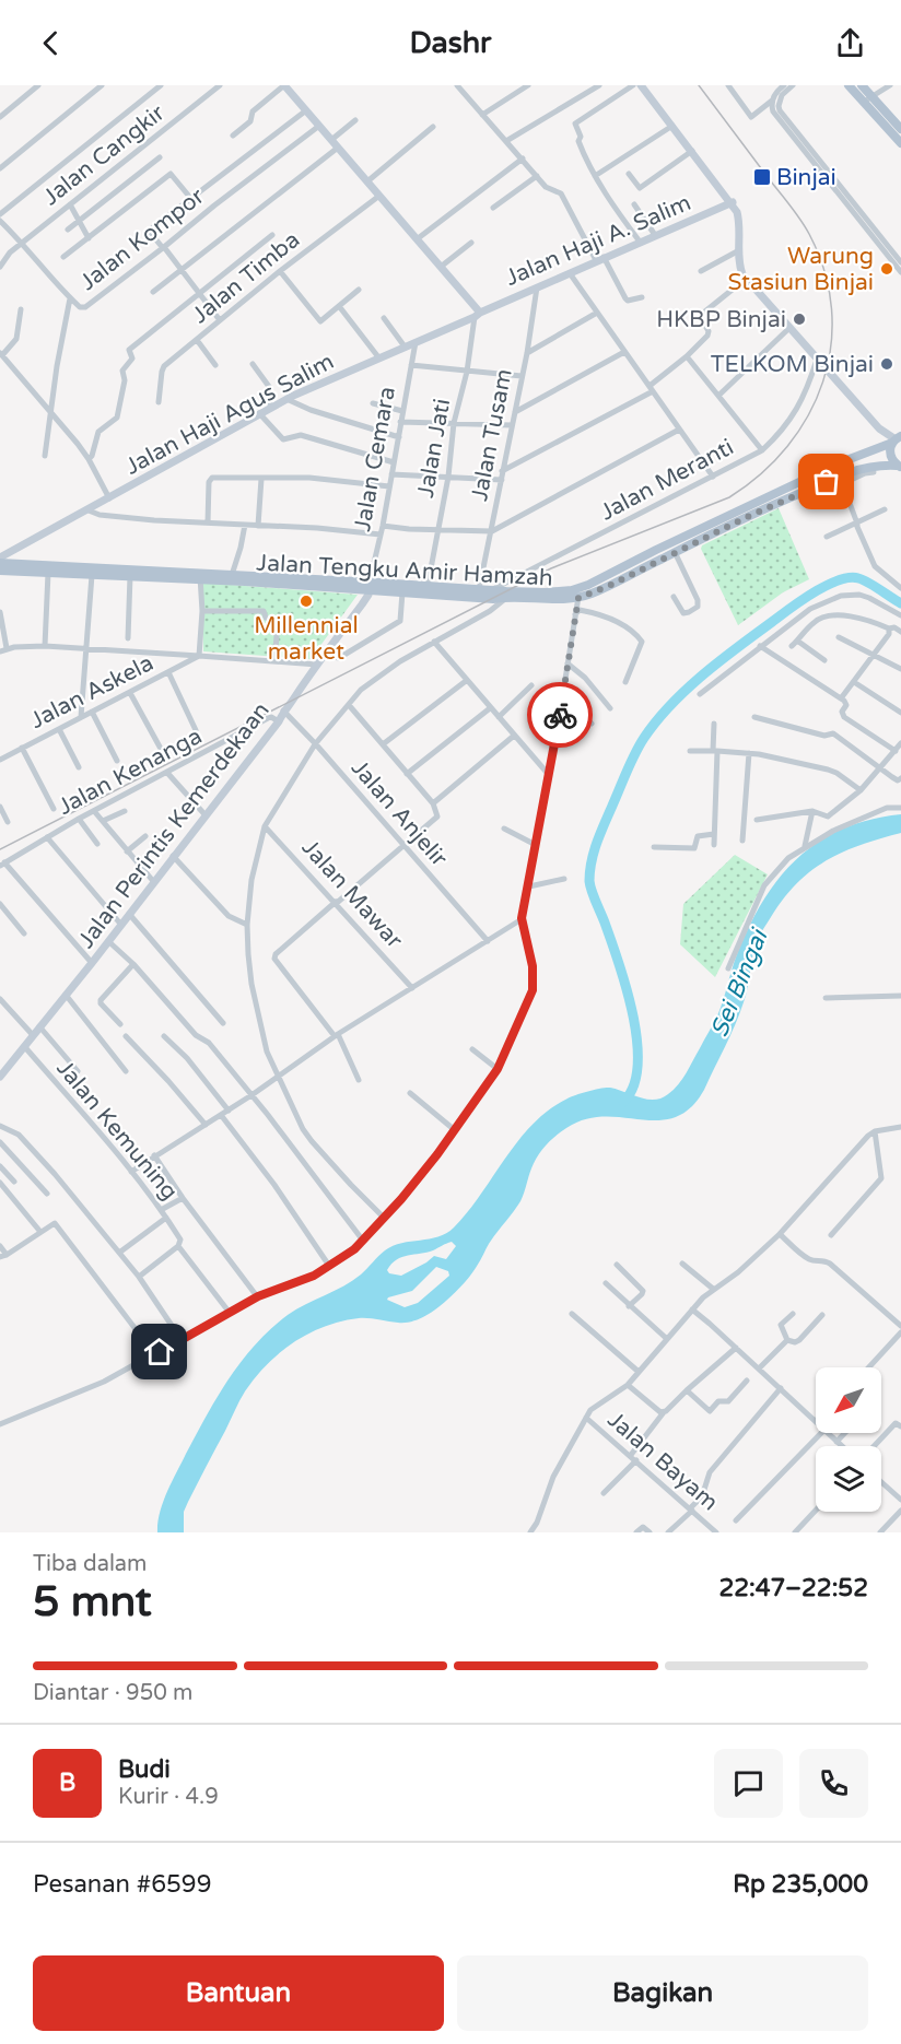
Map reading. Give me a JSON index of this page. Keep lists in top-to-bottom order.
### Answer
{
  "streets": {
    "main road": ["Jalan Tengku Amir Hamzah"],
    "street": [
      "Jalan Cangkir",
      "Jalan Kompor",
      "Jalan Haji A. Salim",
      "Jalan Timba",
      "Jalan Haji Agus Salim",
      "Jalan Tusam",
      "Jalan Jati",
      "Jalan Cemara",
      "Jalan Meranti",
      "Jalan Askela",
      "Jalan Kenanga",
      "Jalan Anjelir",
      "Jalan Perintis Kemerdekaan",
      "Jalan Mawar",
      "Jalan Kemuning",
      "Jalan Bayam"
    ]
  },
  "crossings": [
    ["Jalan Cangkir", "Jalan Kompor"],
    ["Jalan Haji A. Salim", "Jalan Haji Agus Salim"],
    ["Jalan Haji A. Salim", "Jalan Tusam"],
    ["Jalan Haji A. Salim", "Jalan Jati"],
    ["Jalan Haji Agus Salim", "Jalan Jati"],
    ["Jalan Haji Agus Salim", "Jalan Cemara"],
    ["Jalan Haji Agus Salim", "Jalan Tengku Amir Hamzah"],
    ["Jalan Tusam", "Jalan Tengku Amir Hamzah"],
    ["Jalan Jati", "Jalan Tengku Amir Hamzah"],
    ["Jalan Cemara", "Jalan Tengku Amir Hamzah"],
    ["Jalan Cemara", "Jalan Perintis Kemerdekaan"],
    ["Jalan Meranti", "Jalan Tengku Amir Hamzah"],
    ["Jalan Tengku Amir Hamzah", "Jalan Perintis Kemerdekaan"],
    ["Jalan Askela", "Jalan Perintis Kemerdekaan"],
    ["Jalan Kenanga", "Jalan Perintis Kemerdekaan"],
    ["Jalan Anjelir", "Jalan Perintis Kemerdekaan"],
    ["Jalan Perintis Kemerdekaan", "Jalan Kemuning"]
  ],
  "water": ["Sei Bingai"],
  "places": {
    "transit": ["Binjai"],
    "other": [
      "Warung Stasiun Binjai",
      "HKBP Binjai",
      "TELKOM Binjai",
      "Millennial market"
    ]
  },
  "north": "bottom left",
  "page": {
    "header": "Dashr",
    "heading": ["5 mnt", "Tiba dalam", "22:47–22:52"],
    "panel": [
      "Budi",
      "Kurir · 4.9",
      "Pesanan #6599",
      "Rp 235,000"
    ],
    "bar": "Diantar · 950 m",
    "round": "B",
    "buttons": ["Bantuan", "Bagikan"]
  }
}
